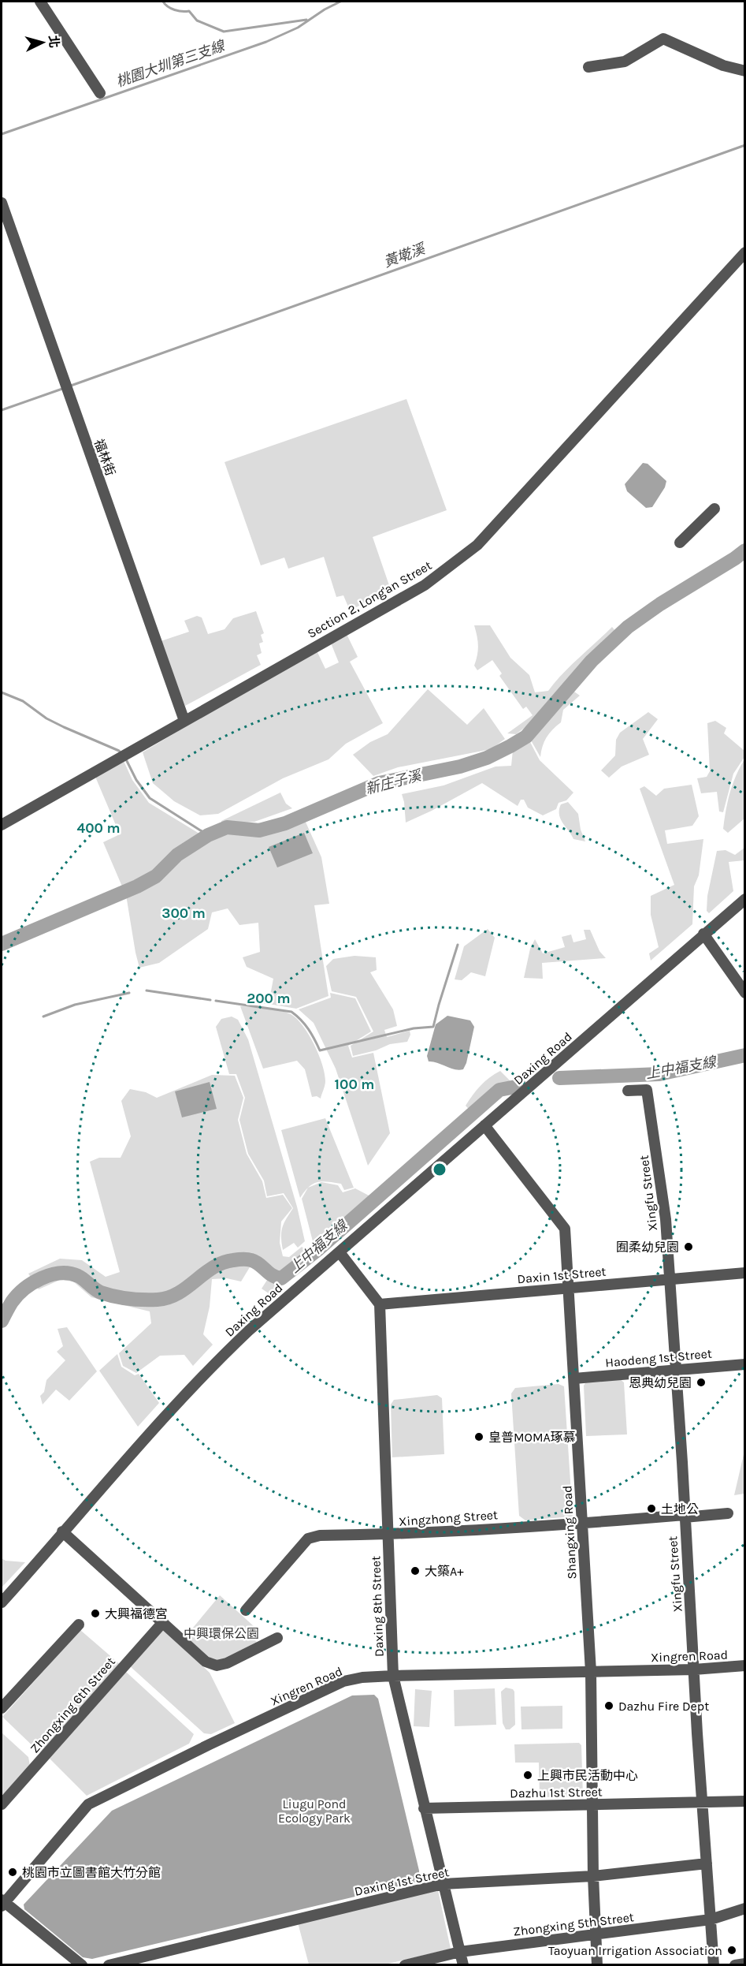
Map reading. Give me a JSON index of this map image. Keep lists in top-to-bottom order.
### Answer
{
  "streets": {
    "street": [
      "福林街",
      "Section 2, Long'an Street",
      "Daxing Road",
      "Xingfu Street",
      "Daxin 1st Street",
      "Haodeng 1st Street",
      "Xingzhong Street",
      "Shangxing Road",
      "Daxing 8th Street",
      "Xingren Road",
      "Zhongxing 6th Street",
      "Dazhu 1st Street",
      "Daxing 1st Street",
      "Zhongxing 5th Street"
    ]
  },
  "crossings": [
    ["福林街", "Section 2, Long'an Street"],
    ["Daxing Road", "Shangxing Road"],
    ["Xingfu Street", "Daxin 1st Street"],
    ["Xingfu Street", "Haodeng 1st Street"],
    ["Xingfu Street", "Xingzhong Street"],
    ["Xingfu Street", "Xingren Road"],
    ["Xingfu Street", "Dazhu 1st Street"],
    ["Xingfu Street", "Daxing 1st Street"],
    ["Xingfu Street", "Zhongxing 5th Street"],
    ["Daxin 1st Street", "Shangxing Road"],
    ["Daxin 1st Street", "Daxing 8th Street"],
    ["Haodeng 1st Street", "Shangxing Road"],
    ["Xingzhong Street", "Shangxing Road"],
    ["Xingzhong Street", "Daxing 8th Street"],
    ["Shangxing Road", "Xingren Road"],
    ["Shangxing Road", "Dazhu 1st Street"],
    ["Shangxing Road", "Daxing 1st Street"],
    ["Shangxing Road", "Zhongxing 5th Street"],
    ["Daxing 8th Street", "Xingren Road"],
    ["Daxing 8th Street", "Dazhu 1st Street"],
    ["Daxing 8th Street", "Daxing 1st Street"],
    ["Daxing 8th Street", "Zhongxing 5th Street"]
  ],
  "water": [
    "桃園大圳第三支線",
    "黃墘溪",
    "新庄子溪",
    "上中福支線"
  ],
  "parks": ["中興環保公園", "Liugu Pond Ecology Park"],
  "places": [
    "囿柔幼兒園",
    "恩典幼兒園",
    "皇普MOMA琢慕",
    "土地公",
    "大築A+",
    "大興福德宮",
    "Dazhu Fire Dept",
    "上興市民活動中心",
    "桃園市立圖書館大竹分館",
    "Taoyuan Irrigation Association"
  ],
  "north": "right",
  "rings": [
    "400 m",
    "300 m",
    "200 m",
    "100 m"
  ]
}
